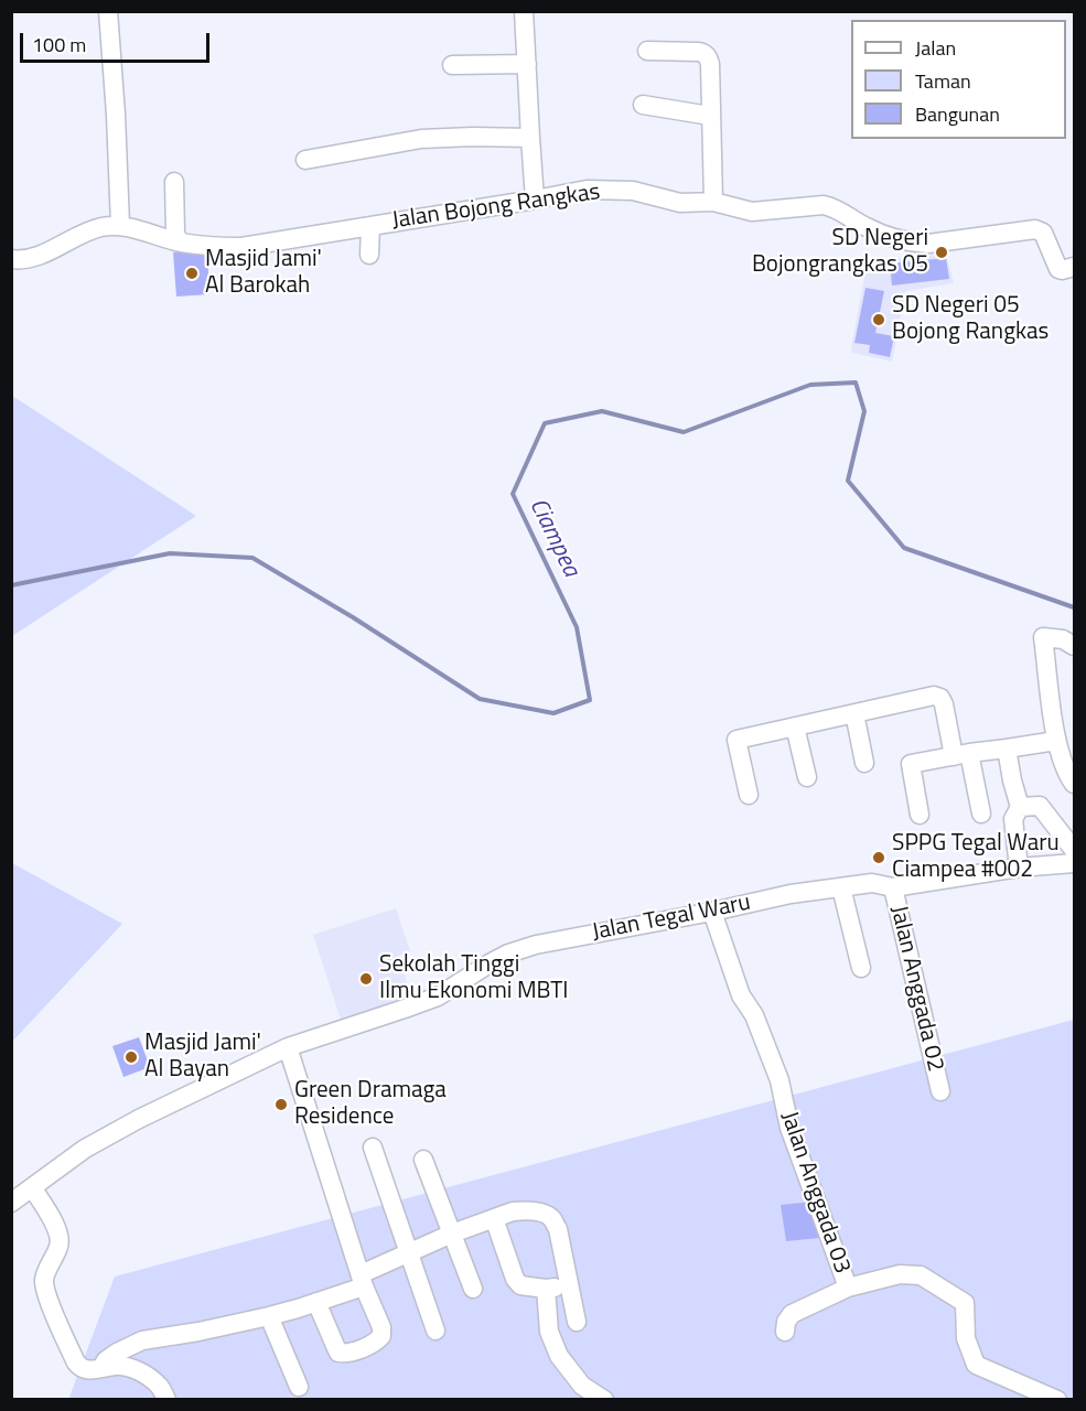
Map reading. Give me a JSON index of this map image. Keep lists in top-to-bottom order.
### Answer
{
  "streets": {
    "street": [
      "Jalan Bojong Rangkas",
      "Jalan Tegal Waru",
      "Jalan Anggada 02",
      "Jalan Anggada 03"
    ]
  },
  "crossings": [
    ["Jalan Tegal Waru", "Jalan Anggada 02"],
    ["Jalan Tegal Waru", "Jalan Anggada 03"]
  ],
  "water": ["Ciampea"],
  "places": [
    "SD Negeri Bojongrangkas 05",
    "Masjid Jami' Al Barokah",
    "SD Negeri 05 Bojong Rangkas",
    "SPPG Tegal Waru Ciampea #002",
    "Sekolah Tinggi Ilmu Ekonomi MBTI",
    "Masjid Jami' Al Bayan",
    "Green Dramaga Residence"
  ],
  "legend": ["Jalan", "Taman", "Bangunan"],
  "scale_bar": "100 m"
}
